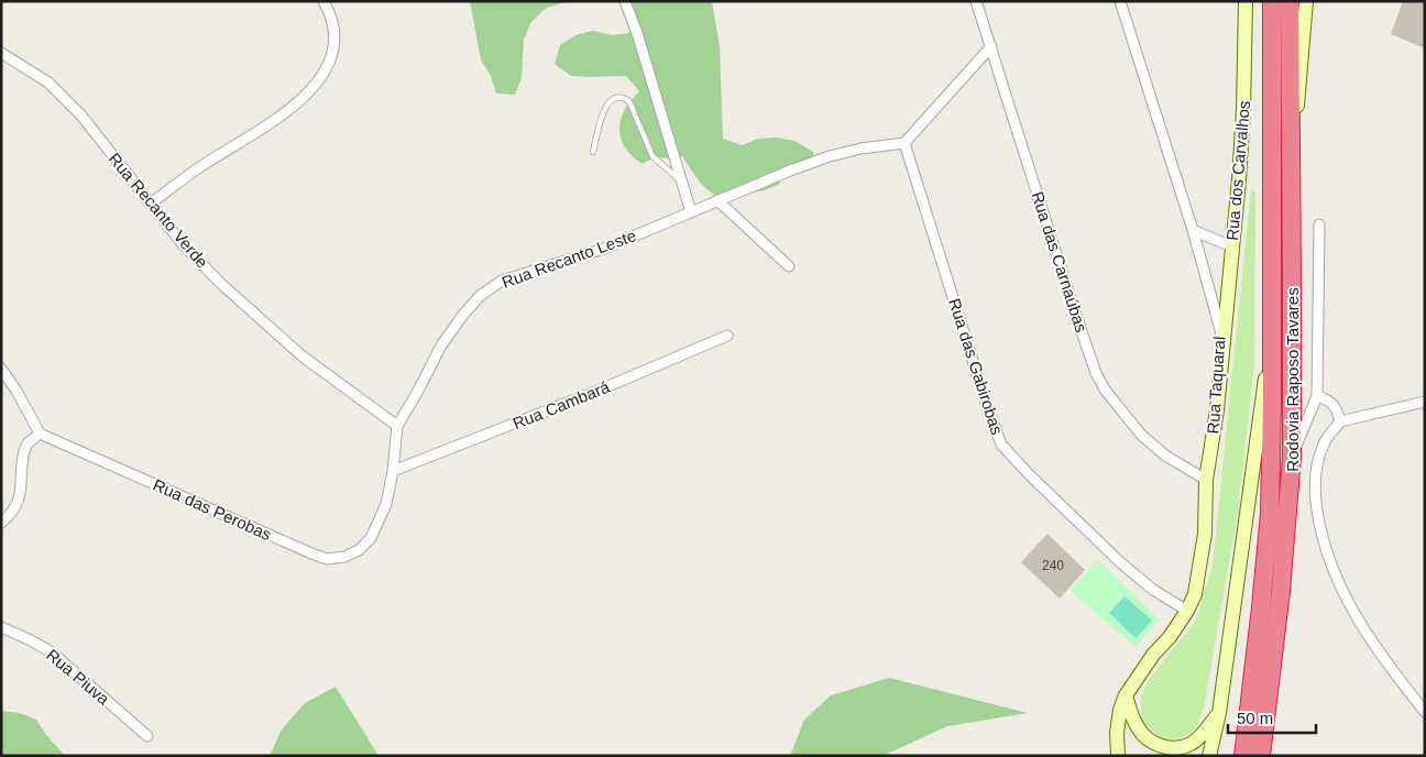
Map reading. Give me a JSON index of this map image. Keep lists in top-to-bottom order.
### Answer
{
  "streets": {
    "highway": ["Rodovia Raposo Tavares"],
    "main road": ["Rua dos Carvalhos", "Rua Taquaral"],
    "street": [
      "Rua Recanto Verde",
      "Rua Recanto Leste",
      "Rua das Carnaúbas",
      "Rua das Gabirobas",
      "Rua Cambará",
      "Rua das Perobas",
      "Rua Piuva"
    ]
  },
  "crossings": [
    ["Rua dos Carvalhos", "Rua Taquaral"],
    ["Rua Recanto Verde", "Rua Recanto Leste"],
    ["Rua Recanto Verde", "Rua das Perobas"],
    ["Rua Recanto Leste", "Rua das Gabirobas"],
    ["Rua Recanto Leste", "Rua das Perobas"],
    ["Rua das Carnaúbas", "Rua Taquaral"],
    ["Rua das Gabirobas", "Rua Taquaral"],
    ["Rua Cambará", "Rua das Perobas"]
  ],
  "house_numbers": ["240"],
  "scale_bar": "50 m"
}
